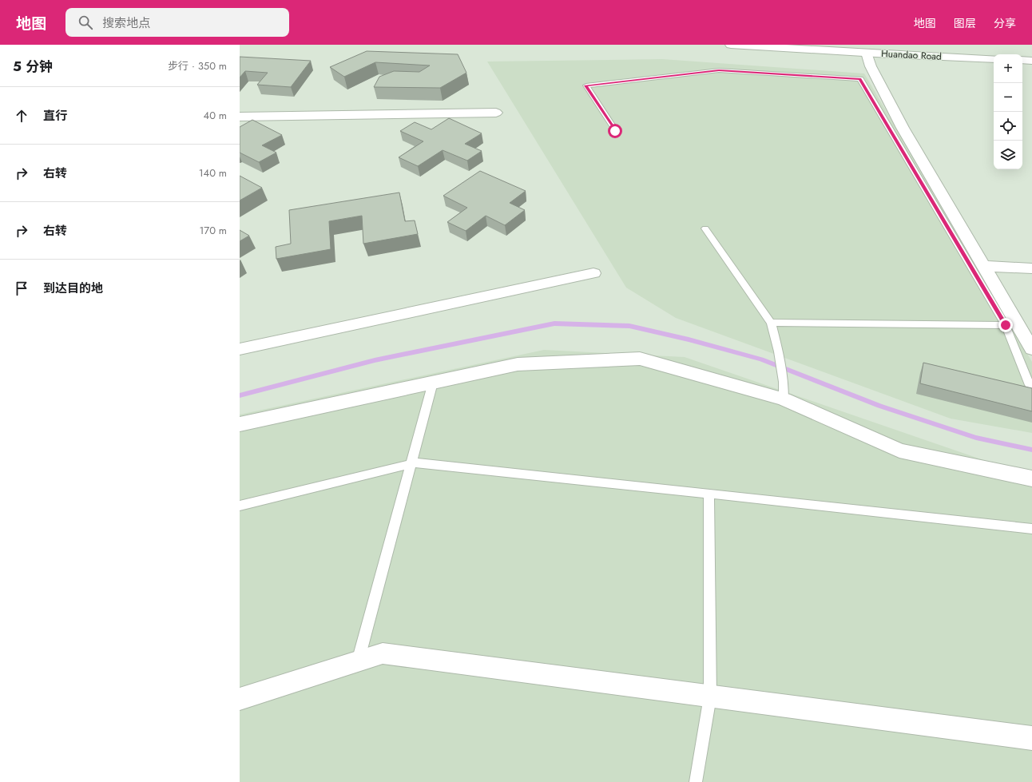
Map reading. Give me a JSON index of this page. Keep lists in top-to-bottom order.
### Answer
{
  "streets": {
    "street": ["Huandao Road"]
  },
  "page": {
    "header": "地图",
    "search": "搜索地点",
    "nav": ["地图", "图层", "分享"],
    "heading": ["5 分钟", "步行 · 350 m"],
    "map_buttons": ["+", "−"],
    "list": [
      ["直行", "40 m"],
      ["右转", "140 m"],
      ["右转", "170 m"],
      "到达目的地"
    ]
  }
}
